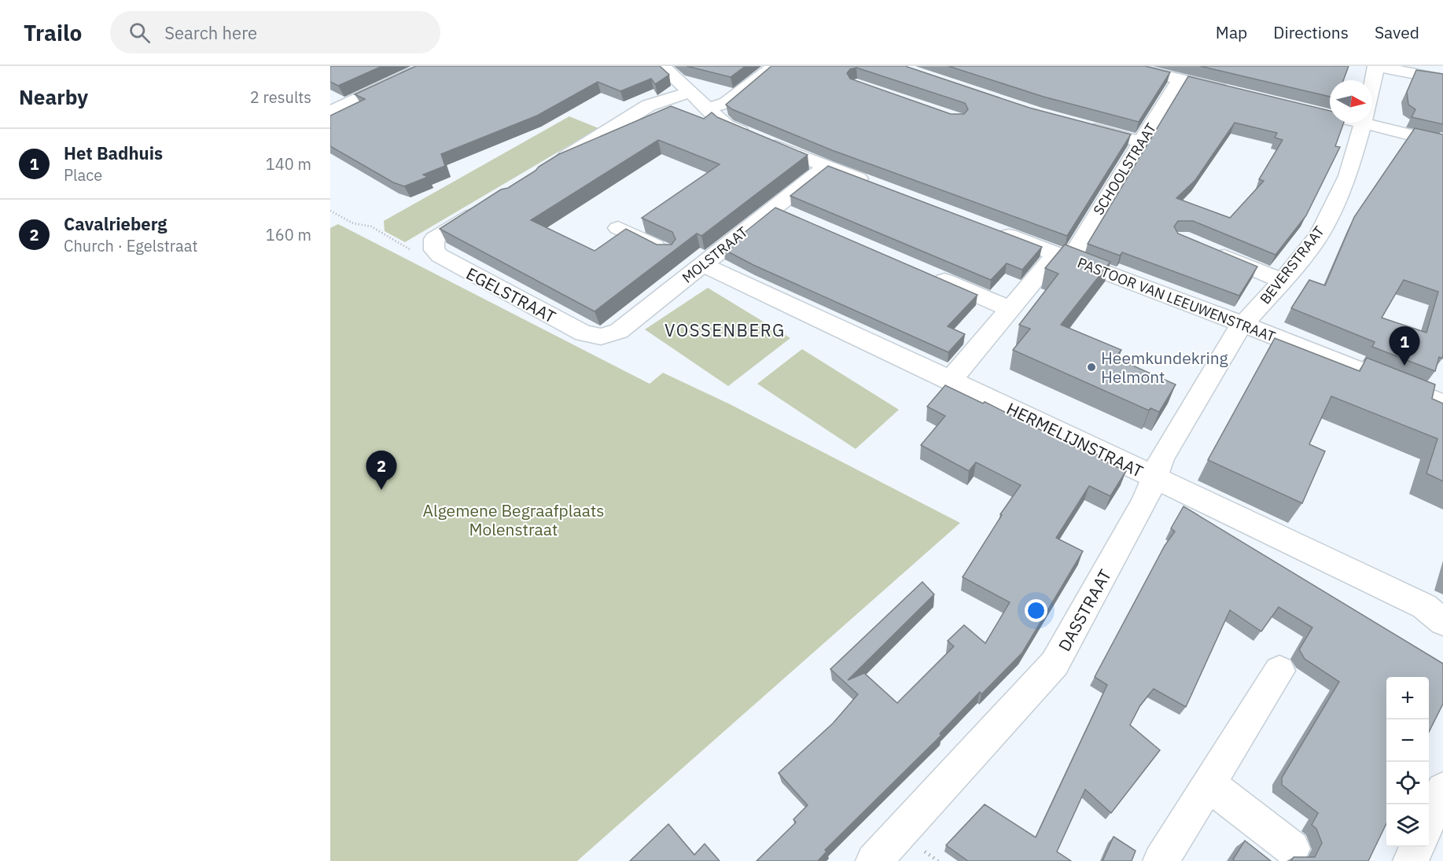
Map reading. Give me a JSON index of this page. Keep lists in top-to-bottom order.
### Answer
{
  "streets": {
    "street": [
      "SCHOOLSTRAAT",
      "MOLSTRAAT",
      "BEVERSTRAAT",
      "EGELSTRAAT",
      "PASTOOR VAN LEEUWENSTRAAT",
      "HERMELIJNSTRAAT",
      "DASSTRAAT"
    ]
  },
  "crossings": [
    ["SCHOOLSTRAAT", "PASTOOR VAN LEEUWENSTRAAT"],
    ["SCHOOLSTRAAT", "HERMELIJNSTRAAT"],
    ["MOLSTRAAT", "EGELSTRAAT"],
    ["MOLSTRAAT", "HERMELIJNSTRAAT"],
    ["BEVERSTRAAT", "PASTOOR VAN LEEUWENSTRAAT"],
    ["BEVERSTRAAT", "DASSTRAAT"],
    ["PASTOOR VAN LEEUWENSTRAAT", "DASSTRAAT"],
    ["HERMELIJNSTRAAT", "DASSTRAAT"]
  ],
  "districts": ["VOSSENBERG"],
  "parks": ["Algemene Begraafplaats Molenstraat"],
  "places": ["Heemkundekring Helmont"],
  "north": "right",
  "page": {
    "header": "Trailo",
    "search": "Search here",
    "nav": ["Map", "Directions", "Saved"],
    "heading": ["Nearby", "2 results"],
    "list": [
      {
        "mark": "1",
        "name": "Het Badhuis",
        "note": "Place",
        "value": "140 m"
      },
      {
        "mark": "2",
        "name": "Cavalrieberg",
        "note": "Church · Egelstraat",
        "value": "160 m"
      }
    ],
    "pins": ["1", "2"],
    "map_buttons": ["+", "−"]
  }
}
